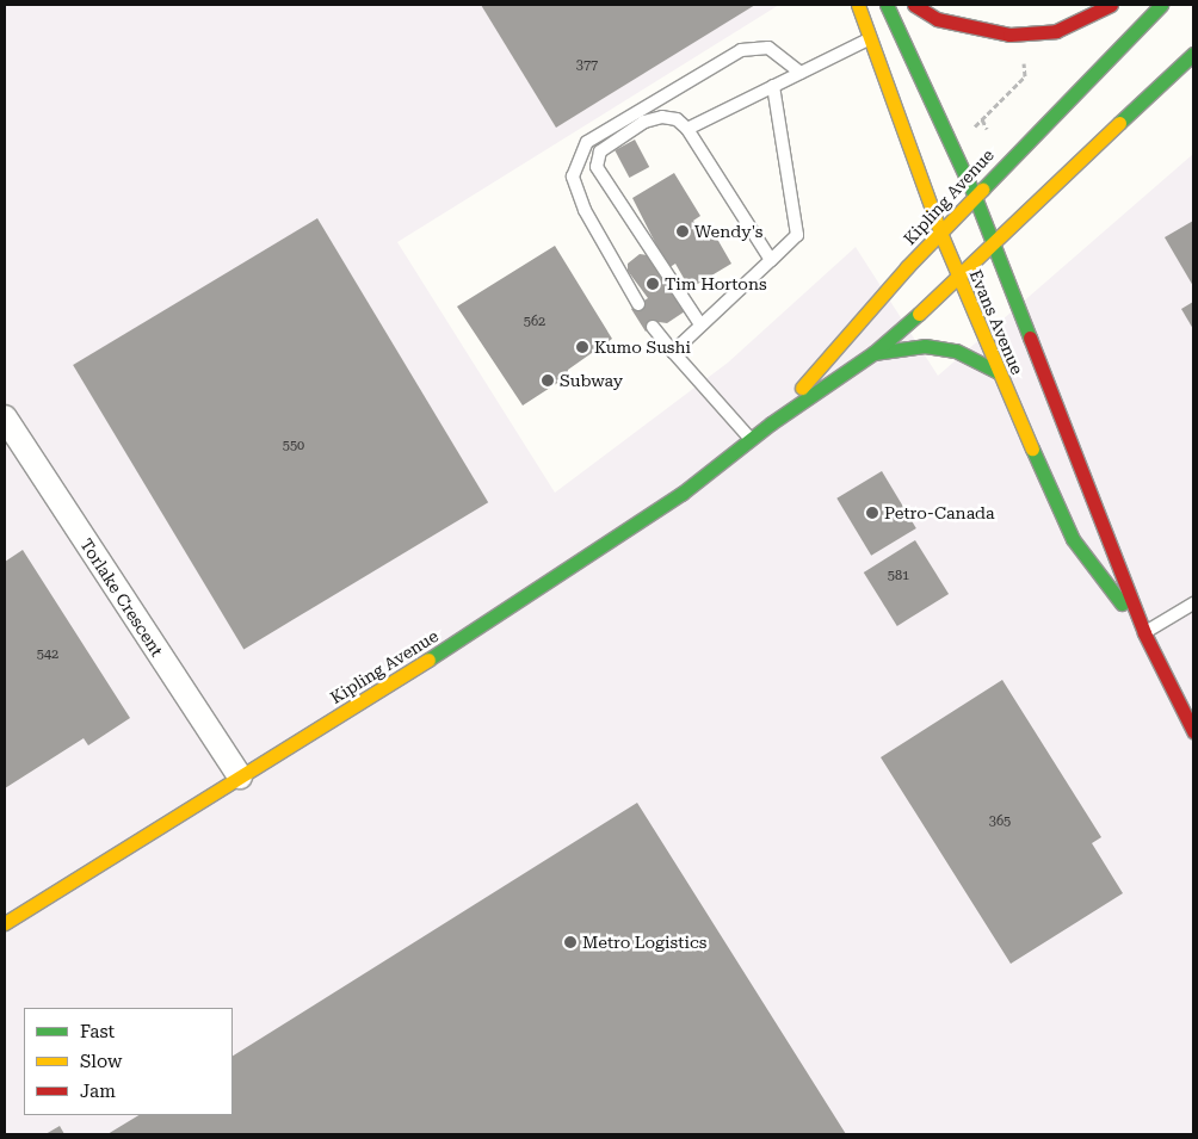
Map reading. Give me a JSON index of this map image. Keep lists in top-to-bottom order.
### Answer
{
  "streets": {
    "main road": ["Kipling Avenue", "Evans Avenue"],
    "street": ["Torlake Crescent"]
  },
  "crossings": [
    ["Kipling Avenue", "Evans Avenue"],
    ["Kipling Avenue", "Torlake Crescent"]
  ],
  "places": [
    "Wendy's",
    "Tim Hortons",
    "Kumo Sushi",
    "Subway",
    "Petro-Canada",
    "Metro Logistics"
  ],
  "house_numbers": [
    "377",
    "562",
    "550",
    "581",
    "542",
    "365"
  ],
  "legend": ["Fast", "Slow", "Jam"]
}
